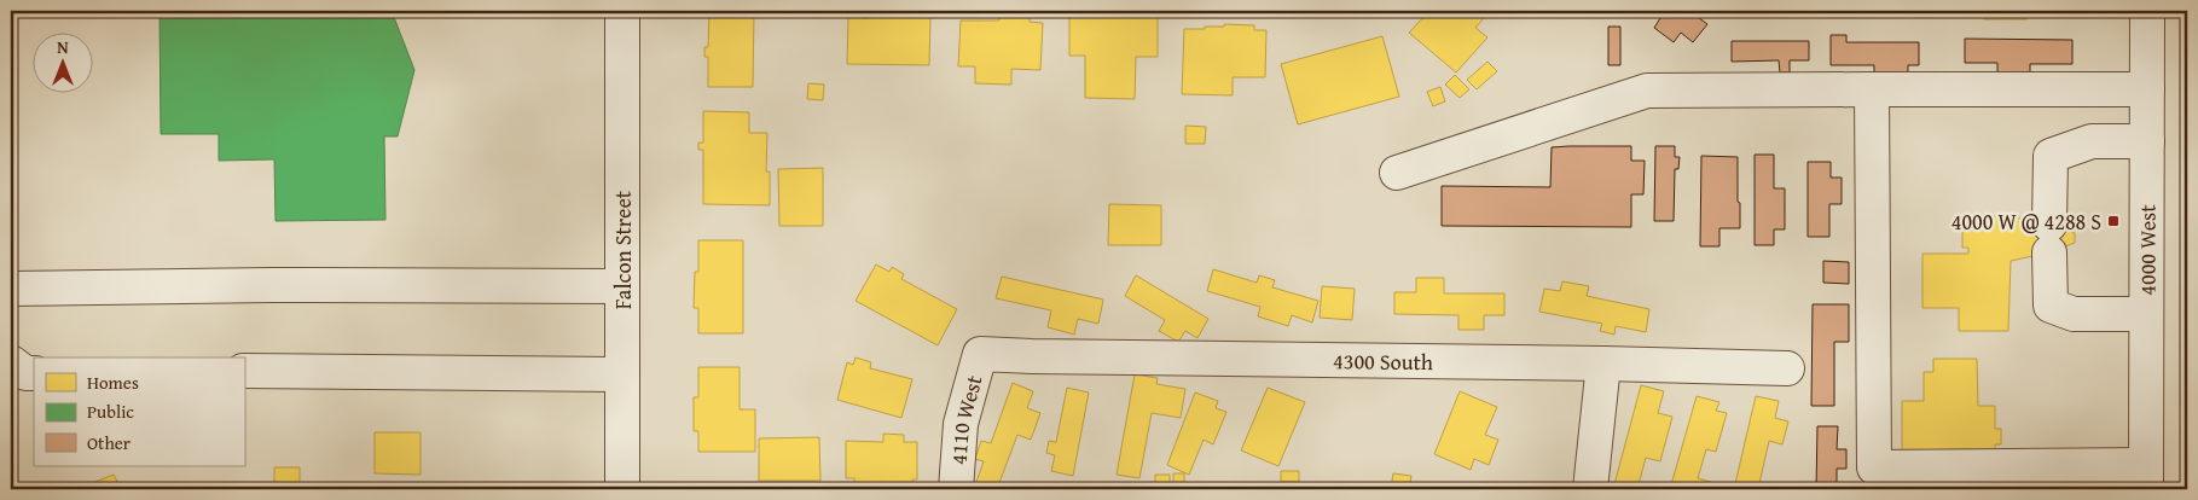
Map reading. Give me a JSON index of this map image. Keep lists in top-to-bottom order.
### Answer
{
  "streets": {
    "street": [
      "Falcon Street",
      "4000 West",
      "4300 South",
      "4110 West"
    ]
  },
  "crossings": [
    ["4300 South", "4110 West"]
  ],
  "places": {
    "transit": ["4000 W @ 4288 S"]
  },
  "legend": ["Homes", "Public", "Other"],
  "north": "top"
}
